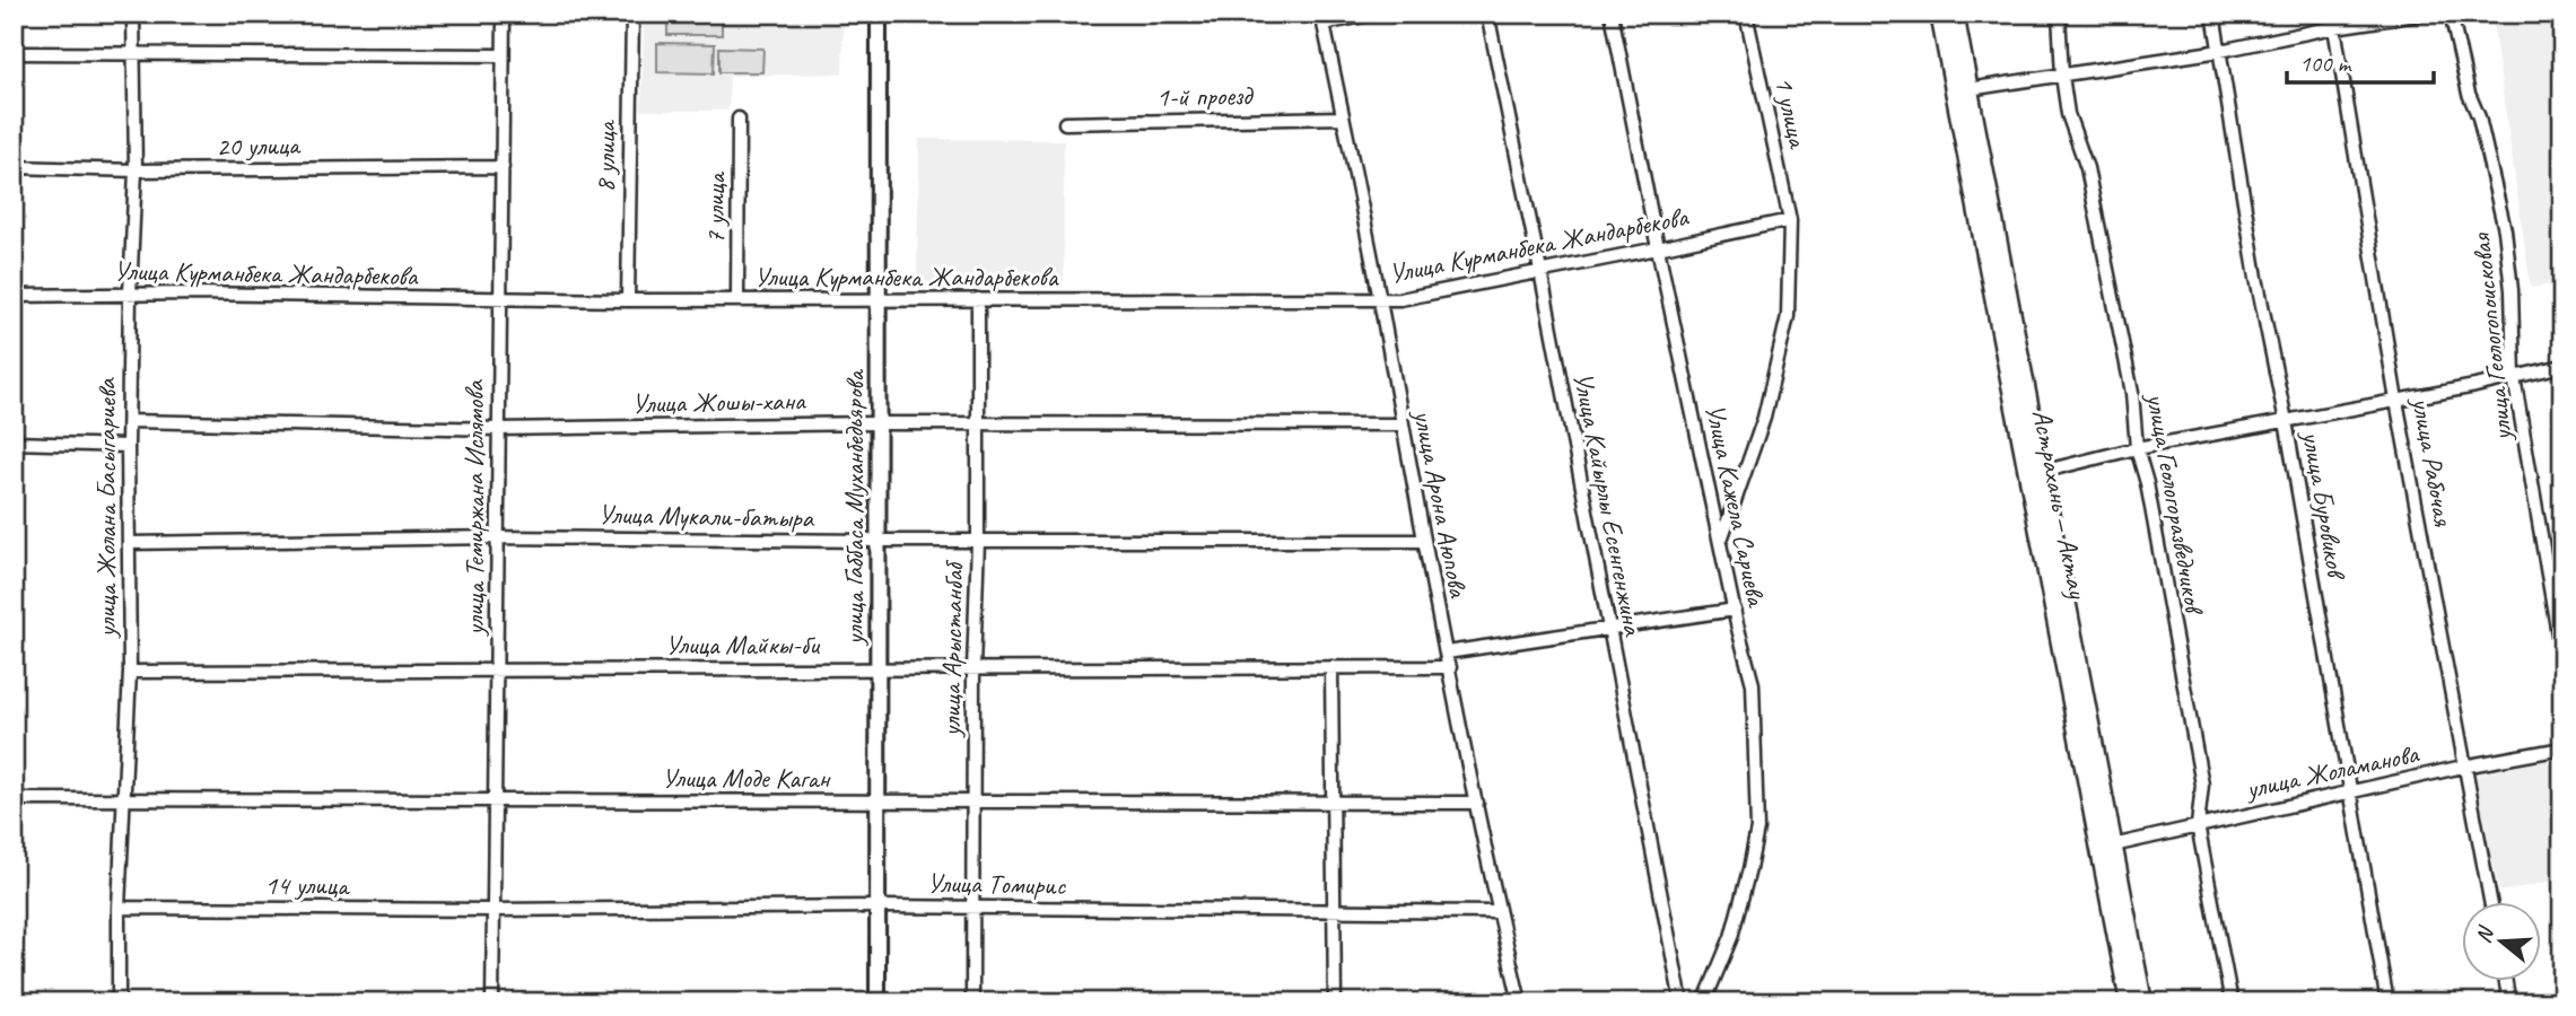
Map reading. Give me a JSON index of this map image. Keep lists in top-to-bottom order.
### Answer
{
  "streets": {
    "highway": ["Астрахань — Актау"],
    "street": [
      "1-й проезд",
      "1 улица",
      "20 улица",
      "8 улица",
      "7 улица",
      "Улица Курманбека Жандарбекова",
      "улица Геологопоисковая",
      "Улица Жошы-хана",
      "улица Рабочая",
      "улица Геологоразведчиков",
      "улица Арона Аюпова",
      "Улица Кайырлы Есенгенжина",
      "улица Буровиков",
      "Улица Кажела Сариева",
      "улица Жолана Басыгариева",
      "улица Темиржана Ислямова",
      "улица Габбаса Муханбедьярова",
      "Улица Мукали-батыра",
      "Улица Майкы-би",
      "улица Арыстанбаб",
      "улица Жоламанова",
      "Улица Моде Каган",
      "Улица Томирис",
      "14 улица"
    ]
  },
  "crossings": [
    ["1-й проезд", "улица Арона Аюпова"],
    ["1 улица", "Улица Курманбека Жандарбекова"],
    ["1 улица", "Улица Кажела Сариева"],
    ["20 улица", "улица Жолана Басыгариева"],
    ["20 улица", "улица Темиржана Ислямова"],
    ["8 улица", "Улица Курманбека Жандарбекова"],
    ["7 улица", "Улица Курманбека Жандарбекова"],
    ["Улица Курманбека Жандарбекова", "улица Арона Аюпова"],
    ["Улица Курманбека Жандарбекова", "Улица Кайырлы Есенгенжина"],
    ["Улица Курманбека Жандарбекова", "Улица Кажела Сариева"],
    ["Улица Курманбека Жандарбекова", "улица Жолана Басыгариева"],
    ["Улица Курманбека Жандарбекова", "улица Темиржана Ислямова"],
    ["Улица Курманбека Жандарбекова", "улица Габбаса Муханбедьярова"],
    ["Улица Курманбека Жандарбекова", "улица Арыстанбаб"],
    ["Улица Жошы-хана", "улица Арона Аюпова"],
    ["Улица Жошы-хана", "улица Жолана Басыгариева"],
    ["Улица Жошы-хана", "улица Темиржана Ислямова"],
    ["Улица Жошы-хана", "улица Габбаса Муханбедьярова"],
    ["Улица Жошы-хана", "улица Арыстанбаб"],
    ["улица Рабочая", "улица Жоламанова"],
    ["улица Геологоразведчиков", "улица Жоламанова"],
    ["улица Арона Аюпова", "Улица Мукали-батыра"],
    ["улица Арона Аюпова", "Улица Майкы-би"],
    ["улица Арона Аюпова", "Улица Моде Каган"],
    ["улица Арона Аюпова", "Улица Томирис"],
    ["Астрахань — Актау", "улица Жоламанова"],
    ["улица Буровиков", "улица Жоламанова"],
    ["улица Жолана Басыгариева", "Улица Мукали-батыра"],
    ["улица Жолана Басыгариева", "Улица Майкы-би"],
    ["улица Жолана Басыгариева", "Улица Моде Каган"],
    ["улица Жолана Басыгариева", "14 улица"],
    ["улица Темиржана Ислямова", "Улица Мукали-батыра"],
    ["улица Темиржана Ислямова", "Улица Майкы-би"],
    ["улица Темиржана Ислямова", "Улица Моде Каган"],
    ["улица Темиржана Ислямова", "Улица Томирис"],
    ["улица Темиржана Ислямова", "14 улица"],
    ["улица Габбаса Муханбедьярова", "Улица Мукали-батыра"],
    ["улица Габбаса Муханбедьярова", "Улица Майкы-би"],
    ["улица Габбаса Муханбедьярова", "Улица Моде Каган"],
    ["улица Габбаса Муханбедьярова", "Улица Томирис"],
    ["Улица Мукали-батыра", "улица Арыстанбаб"],
    ["Улица Майкы-би", "улица Арыстанбаб"],
    ["улица Арыстанбаб", "Улица Моде Каган"],
    ["улица Арыстанбаб", "Улица Томирис"],
    ["Улица Томирис", "14 улица"]
  ],
  "scale_bar": "100 m",
  "north": "left"
}
